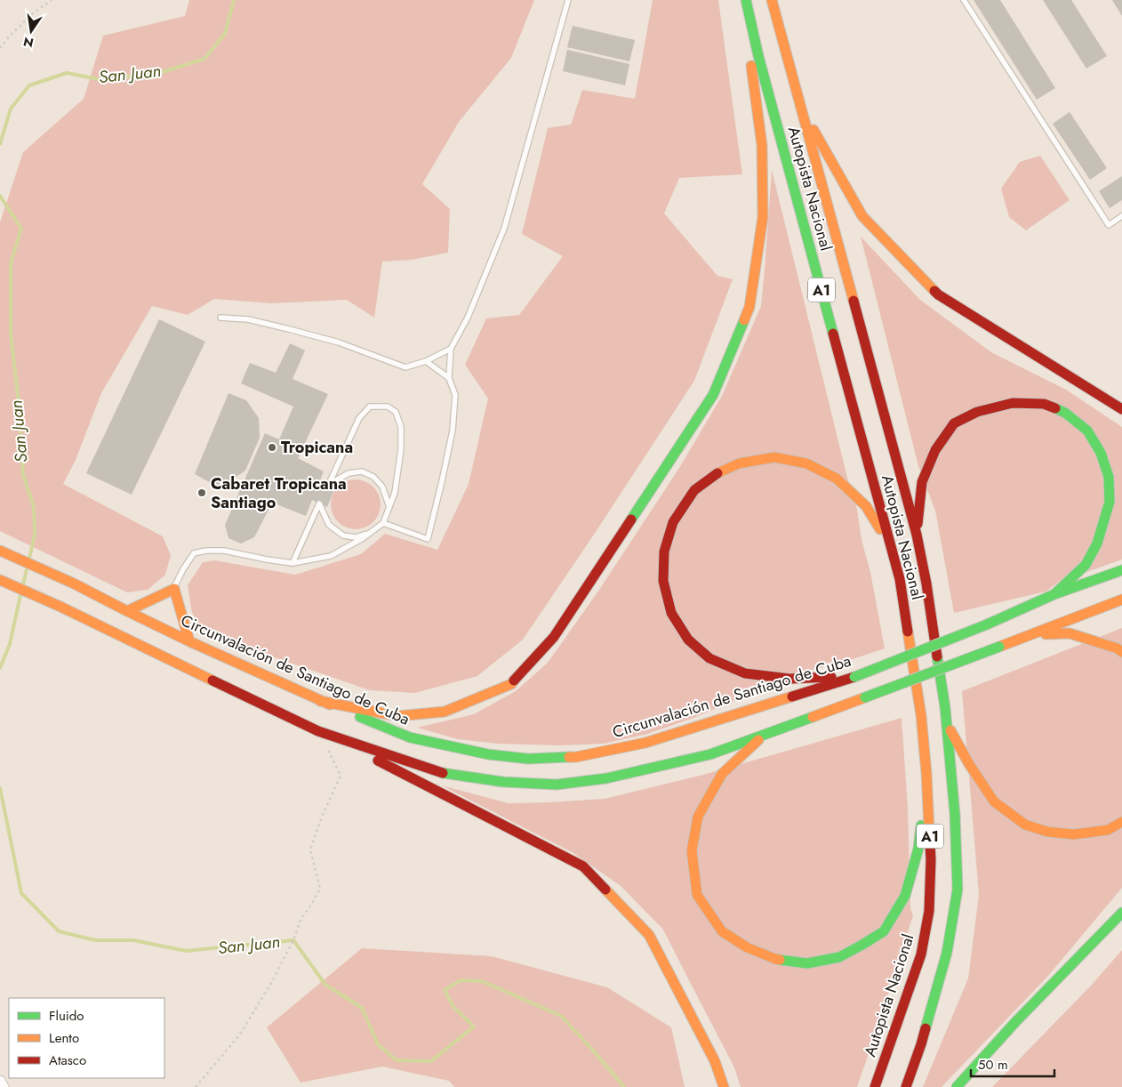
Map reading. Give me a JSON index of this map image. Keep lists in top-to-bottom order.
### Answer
{
  "streets": {
    "highway": ["Autopista Nacional", "A1", "Circunvalación de Santiago de Cuba"]
  },
  "water": ["San Juan"],
  "places": ["Tropicana", "Cabaret Tropicana Santiago"],
  "legend": ["Fluido", "Lento", "Atasco"],
  "scale_bar": "50 m",
  "north": "bottom"
}
